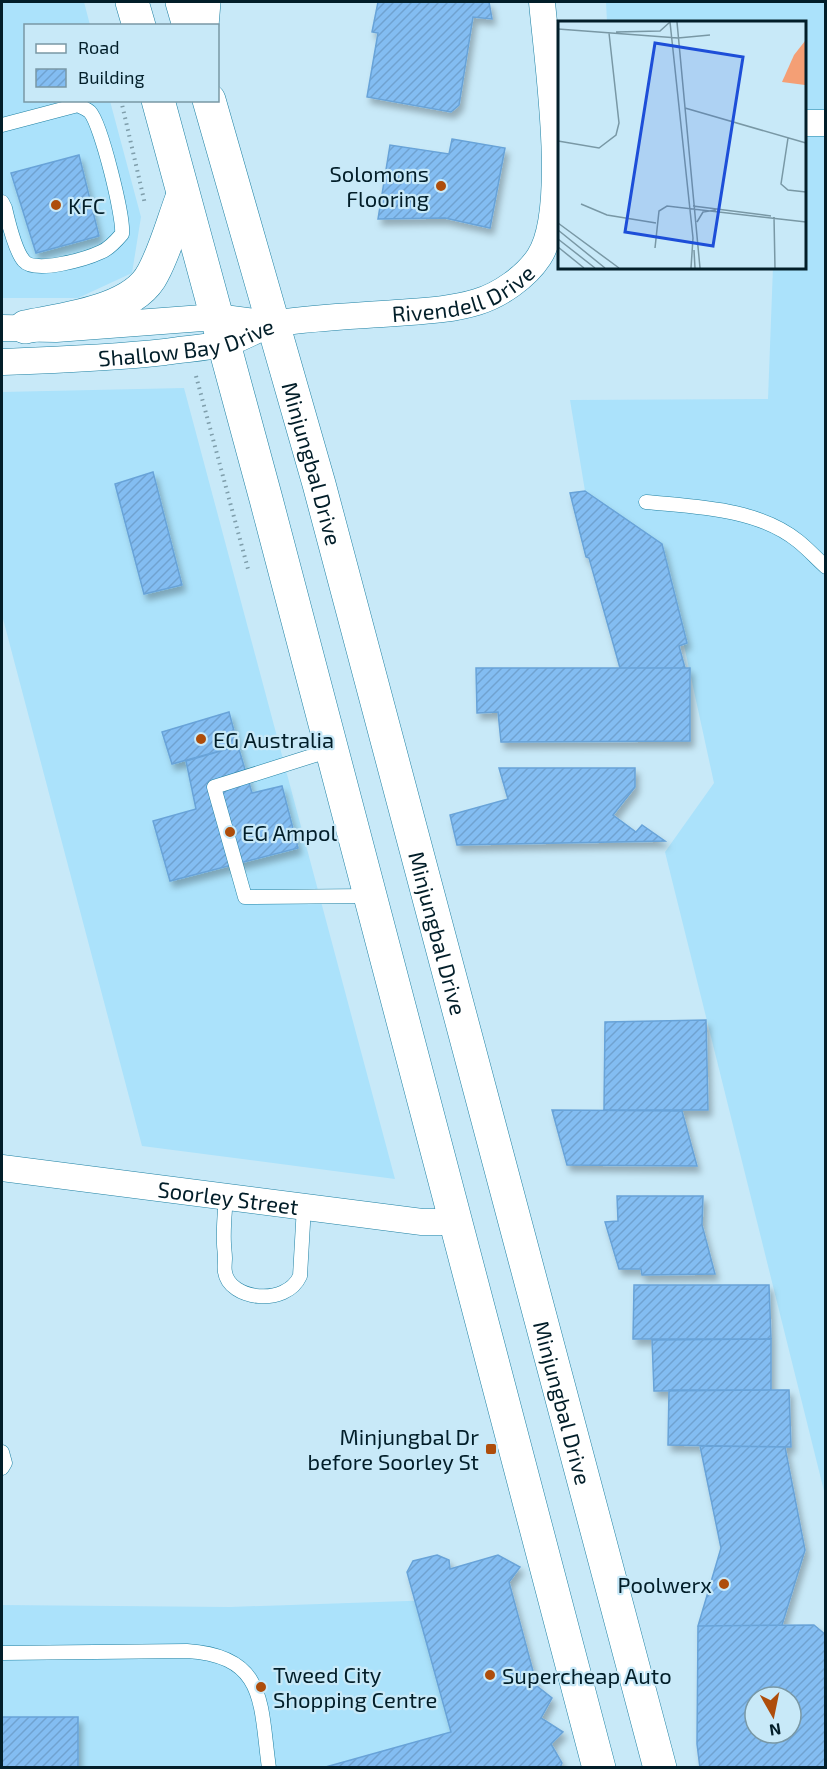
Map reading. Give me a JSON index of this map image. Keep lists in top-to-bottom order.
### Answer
{
  "streets": {
    "main road": ["Minjungbal Drive"],
    "street": ["Rivendell Drive", "Shallow Bay Drive", "Soorley Street"]
  },
  "crossings": [
    ["Rivendell Drive", "Shallow Bay Drive"],
    ["Rivendell Drive", "Minjungbal Drive"],
    ["Shallow Bay Drive", "Minjungbal Drive"]
  ],
  "places": {
    "other": [
      "Solomons Flooring",
      "KFC",
      "EG Australia",
      "EG Ampol",
      "Poolwerx",
      "Supercheap Auto",
      "Tweed City Shopping Centre"
    ],
    "transit": ["Minjungbal Dr before Soorley St"]
  },
  "legend": ["Road", "Building"],
  "north": "bottom"
}
